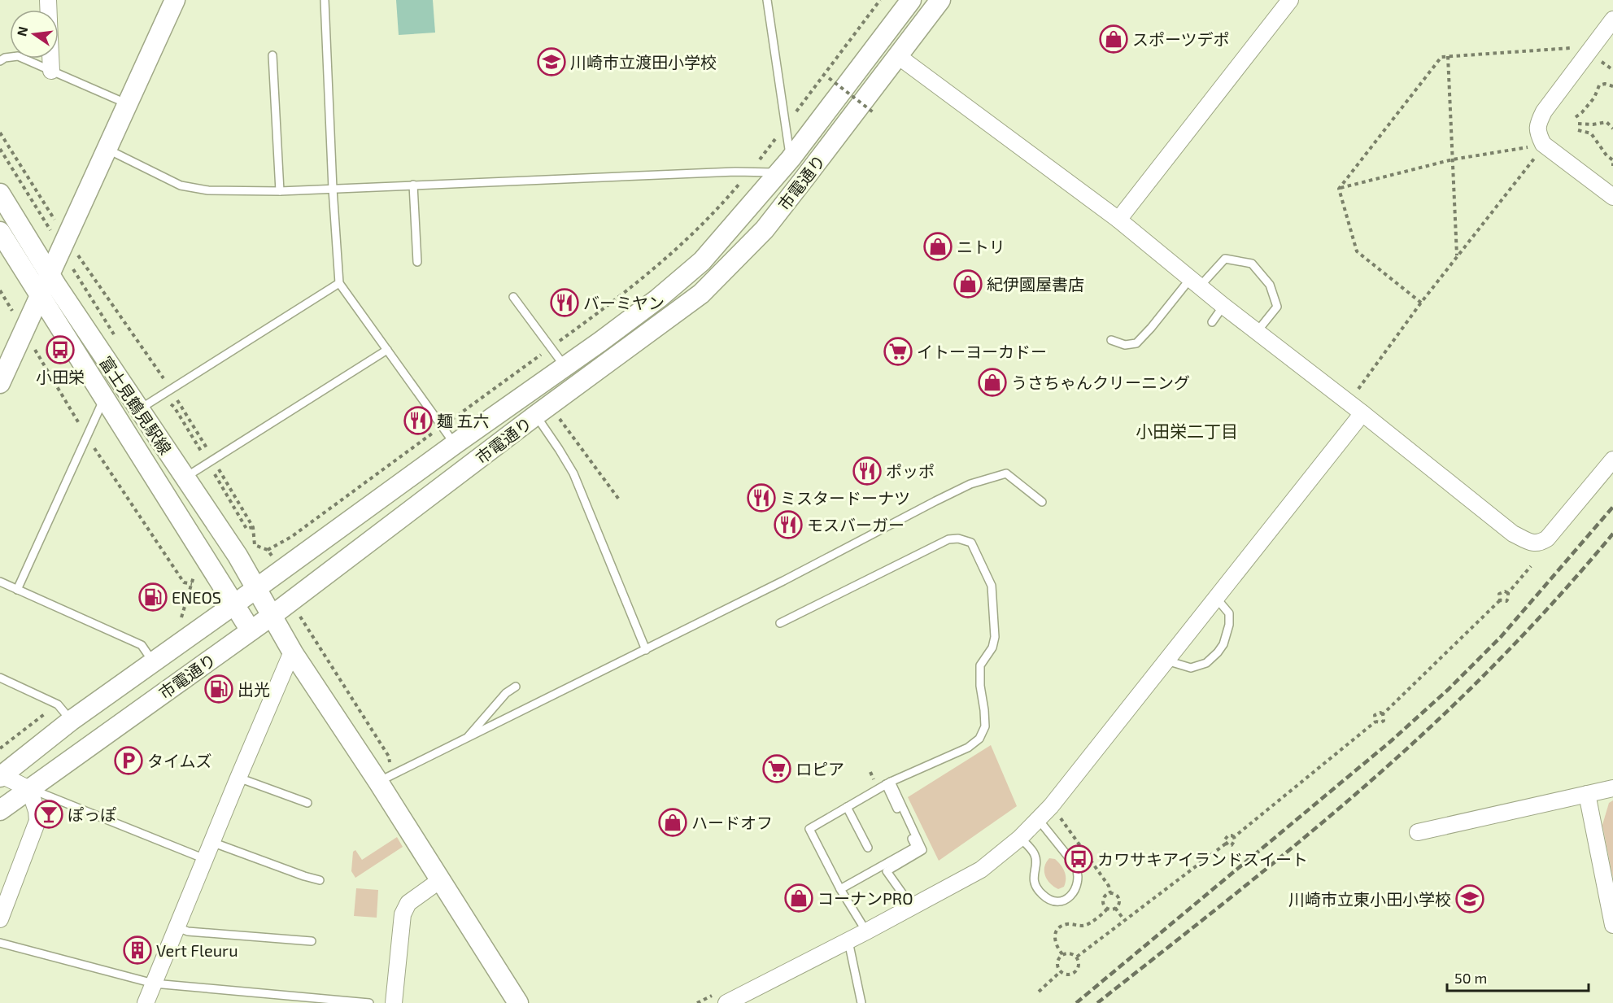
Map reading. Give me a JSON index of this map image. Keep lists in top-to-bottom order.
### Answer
{
  "streets": {
    "street": ["市電通り", "富士見鶴見駅線"]
  },
  "crossings": [
    ["市電通り", "富士見鶴見駅線"]
  ],
  "districts": ["小田栄二丁目"],
  "places": {
    "shop": [
      "スポーツデポ",
      "ニトリ",
      "紀伊國屋書店",
      "うさちゃんクリーニング",
      "ハードオフ",
      "コーナンPRO"
    ],
    "school or university": ["川崎市立渡田小学校", "川崎市立東小田小学校"],
    "restaurant": [
      "バーミヤン",
      "麺 五六",
      "ポッポ",
      "ミスタードーナツ",
      "モスバーガー"
    ],
    "bus stop": ["小田栄", "カワサキアイランドスイート"],
    "supermarket": ["イトーヨーカドー", "ロピア"],
    "fuel station": ["ENEOS", "出光"],
    "parking": ["タイムズ"],
    "bar": ["ぽっぽ"],
    "building": ["Vert Fleuru"]
  },
  "scale_bar": "50 m",
  "north": "left"
}
